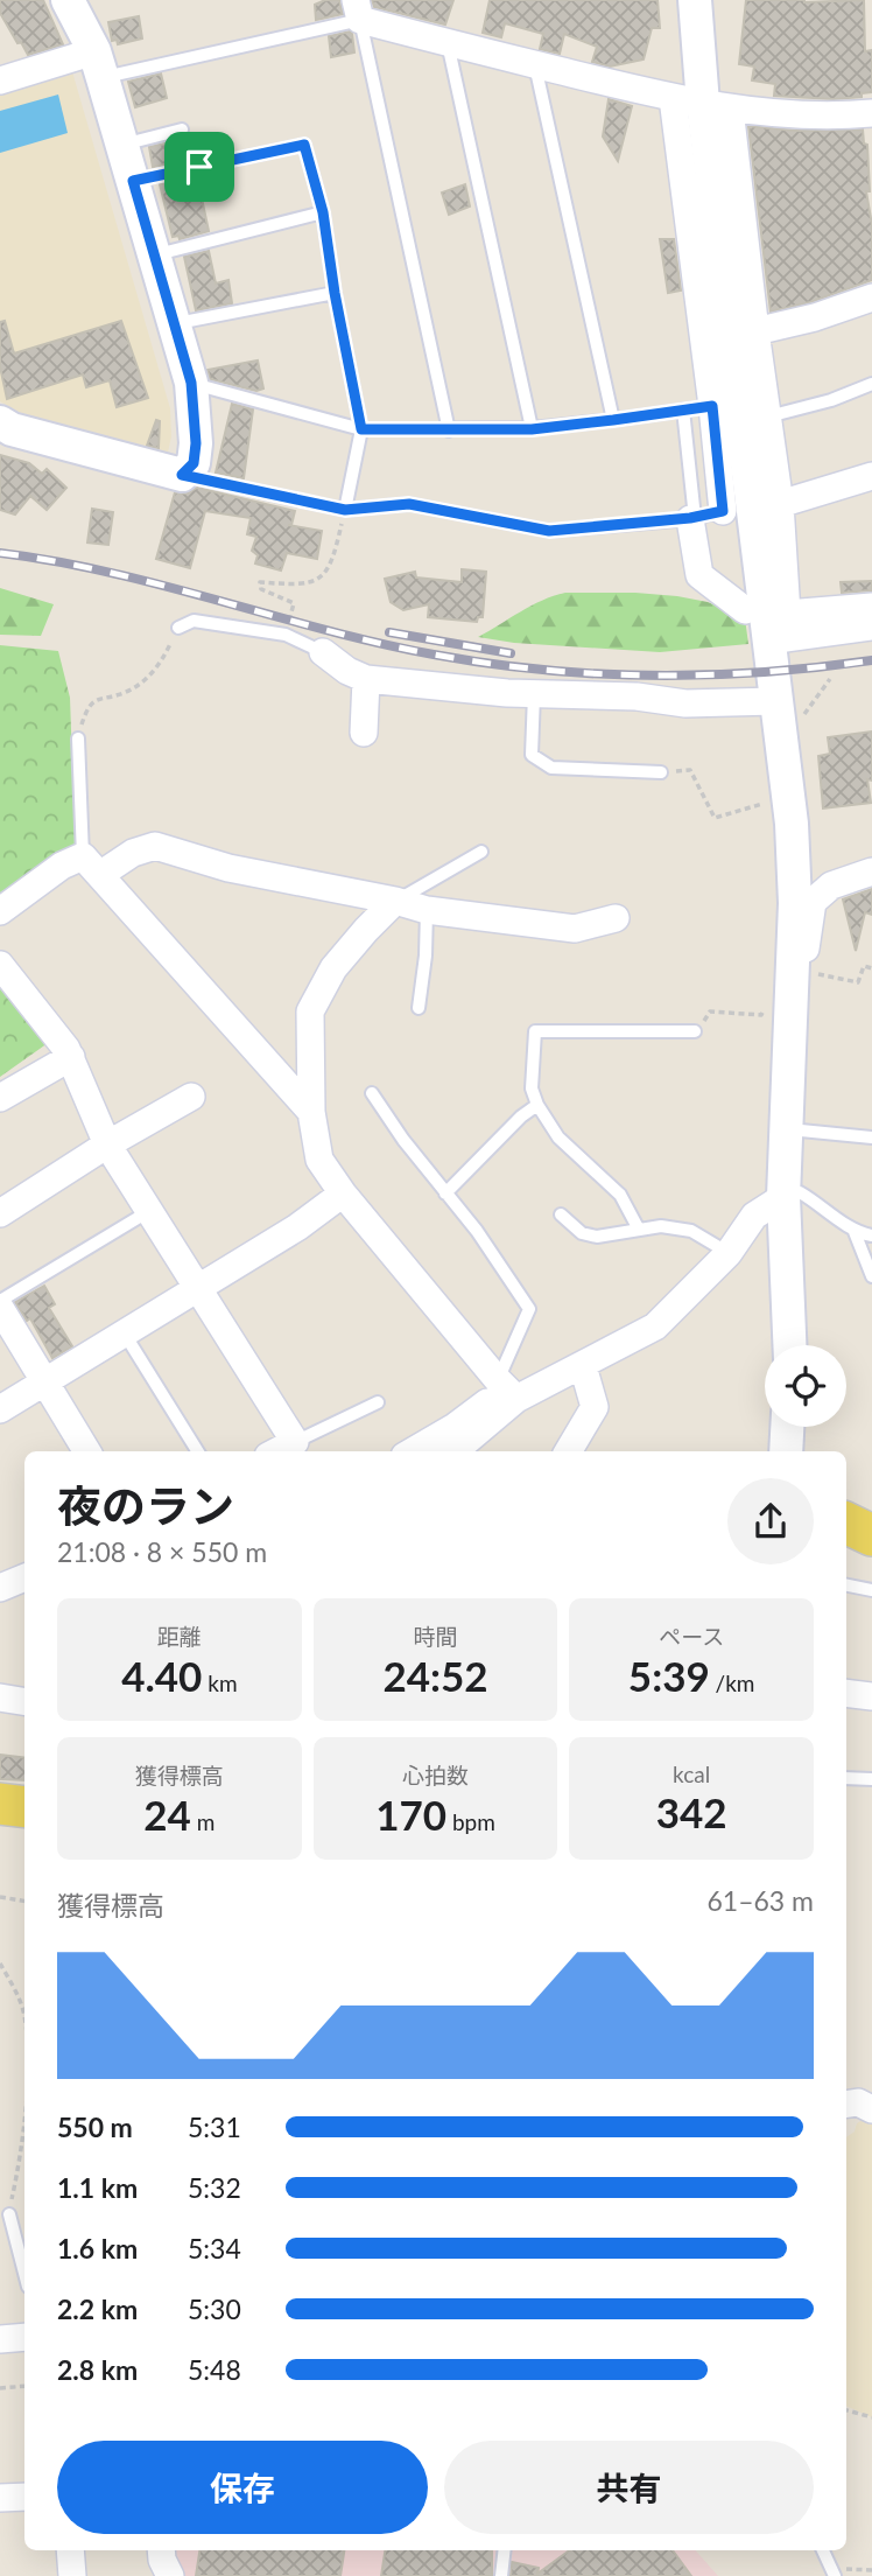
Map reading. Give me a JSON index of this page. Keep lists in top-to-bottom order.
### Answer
{
  "page": {
    "heading": ["夜のラン", "21:08 · 8 × 550 m"],
    "stats": [
      ["距離", "4.40 km"],
      ["時間", "24:52"],
      ["ペース", "5:39 /km"],
      ["獲得標高", "24 m"],
      ["心拍数", "170 bpm"],
      ["kcal", "342"]
    ],
    "chart": ["獲得標高", "61–63 m"],
    "list": [
      {
        "name": "550 m",
        "note": "5:31"
      },
      {
        "name": "1.1 km",
        "note": "5:32"
      },
      {
        "name": "1.6 km",
        "note": "5:34"
      },
      {
        "name": "2.2 km",
        "note": "5:30"
      },
      {
        "name": "2.8 km",
        "note": "5:48"
      }
    ],
    "buttons": ["保存", "共有"]
  }
}
